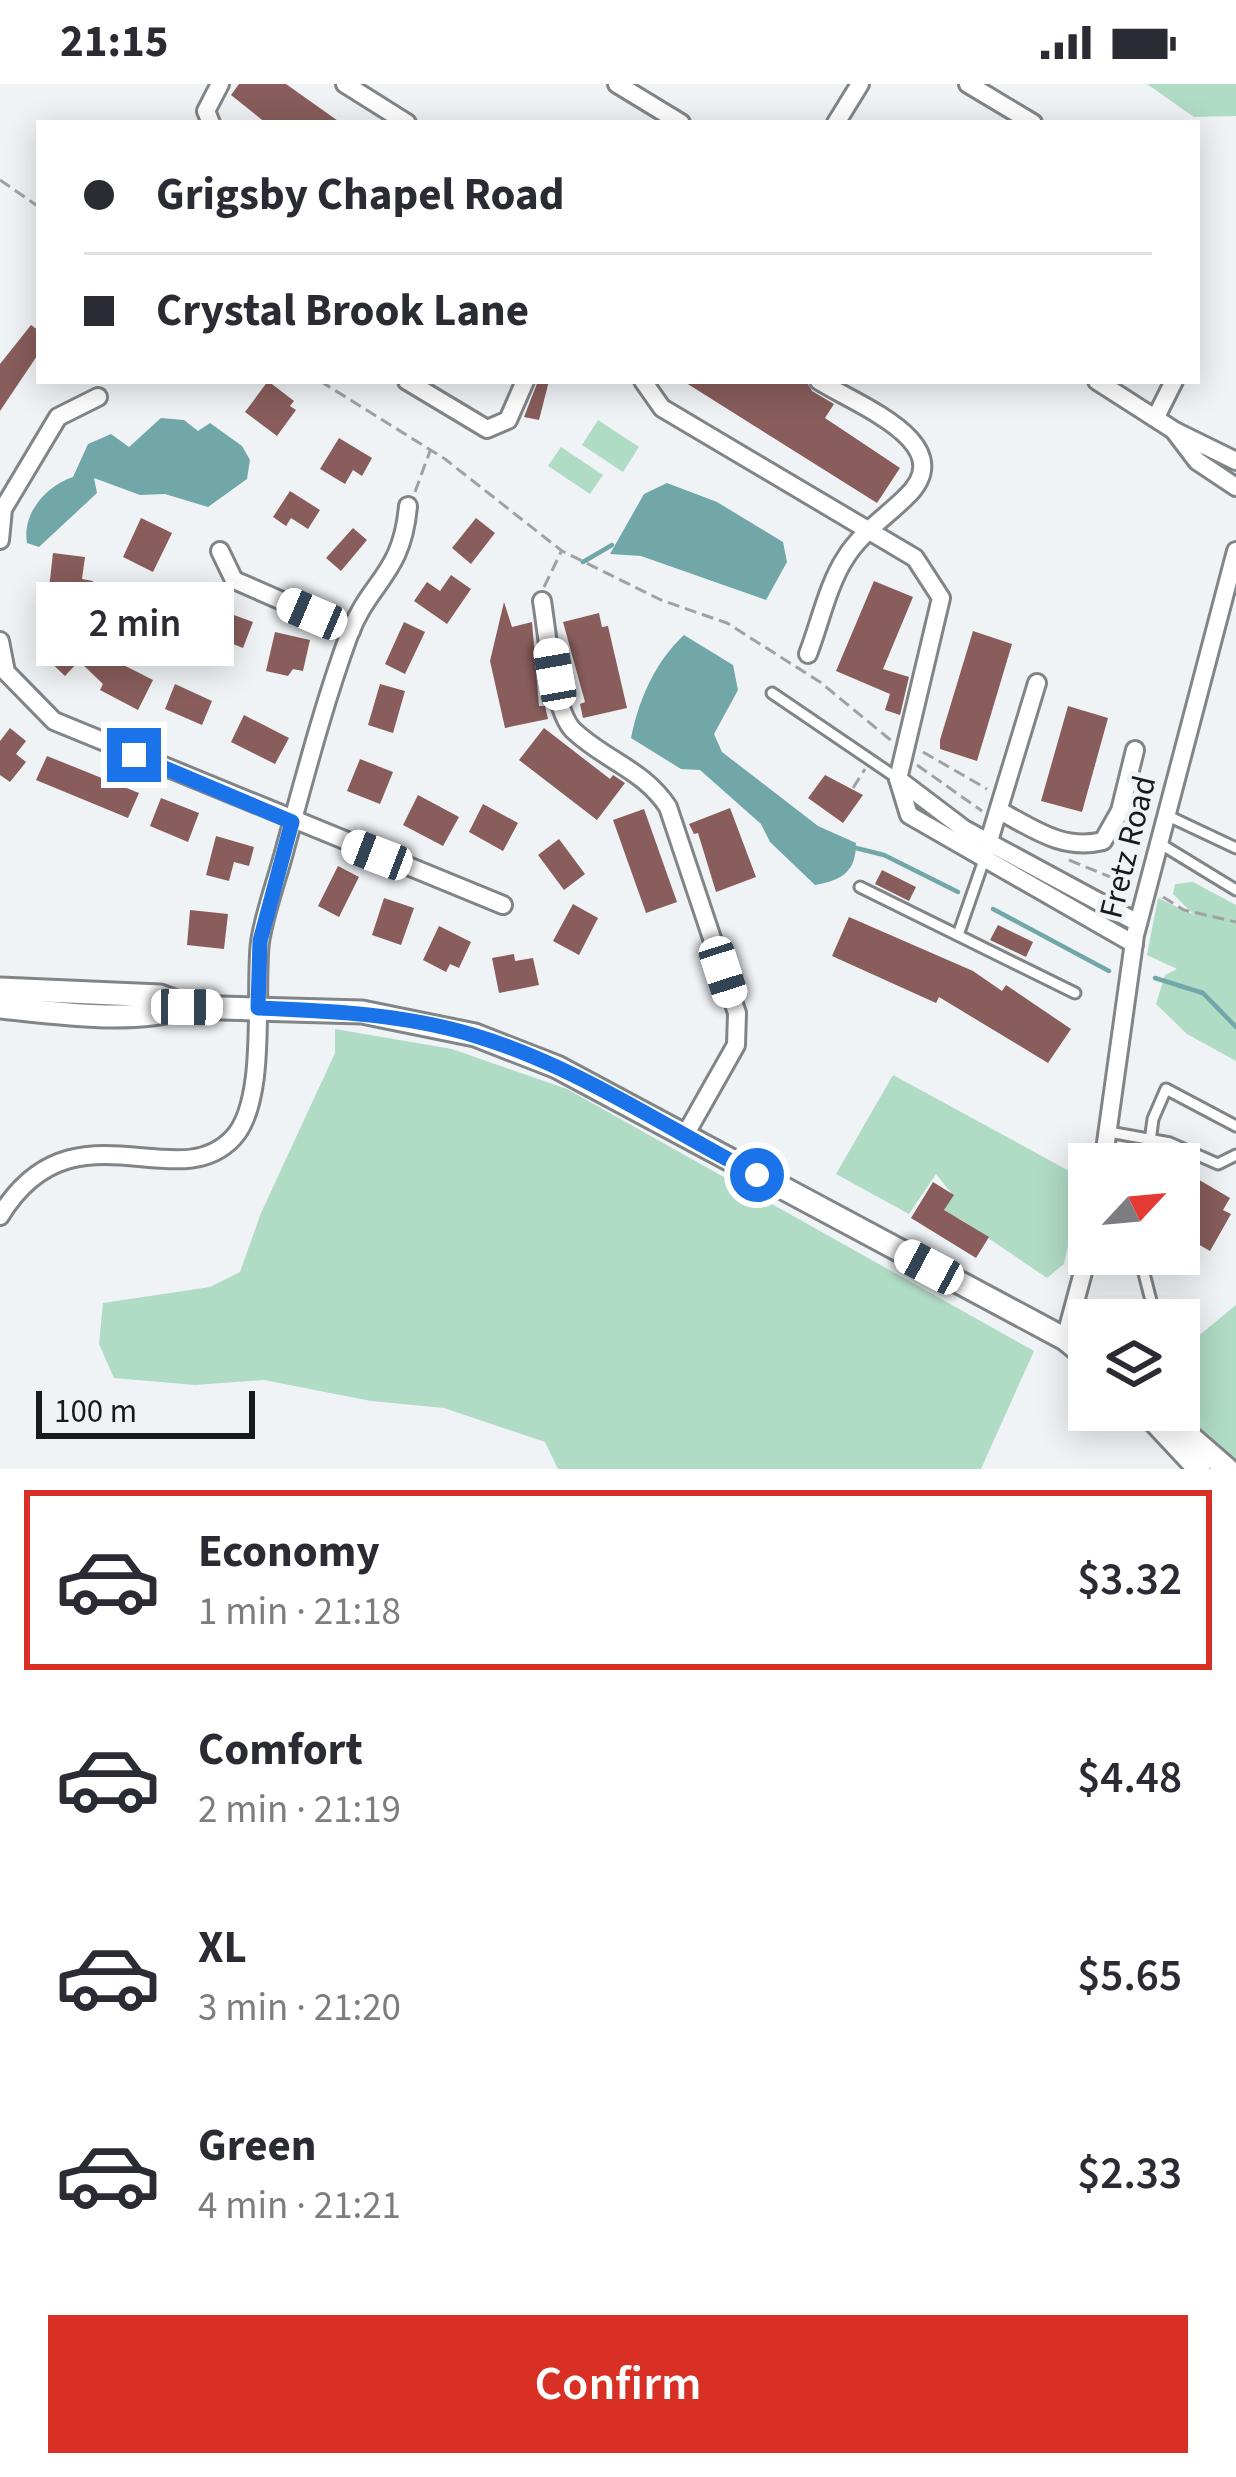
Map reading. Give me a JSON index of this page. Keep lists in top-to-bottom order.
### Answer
{
  "streets": {
    "street": ["Fretz Road"]
  },
  "scale_bar": "100 m",
  "north": "top right",
  "page": {
    "status": "21:15",
    "banner": ["Grigsby Chapel Road", "Crystal Brook Lane"],
    "bubble": "2 min",
    "scale": "100 m",
    "list": [
      {
        "name": "Economy",
        "note": "1 min · 21:18",
        "value": "$3.32"
      },
      {
        "name": "Comfort",
        "note": "2 min · 21:19",
        "value": "$4.48"
      },
      {
        "name": "XL",
        "note": "3 min · 21:20",
        "value": "$5.65"
      },
      {
        "name": "Green",
        "note": "4 min · 21:21",
        "value": "$2.33"
      }
    ],
    "buttons": "Confirm"
  }
}
